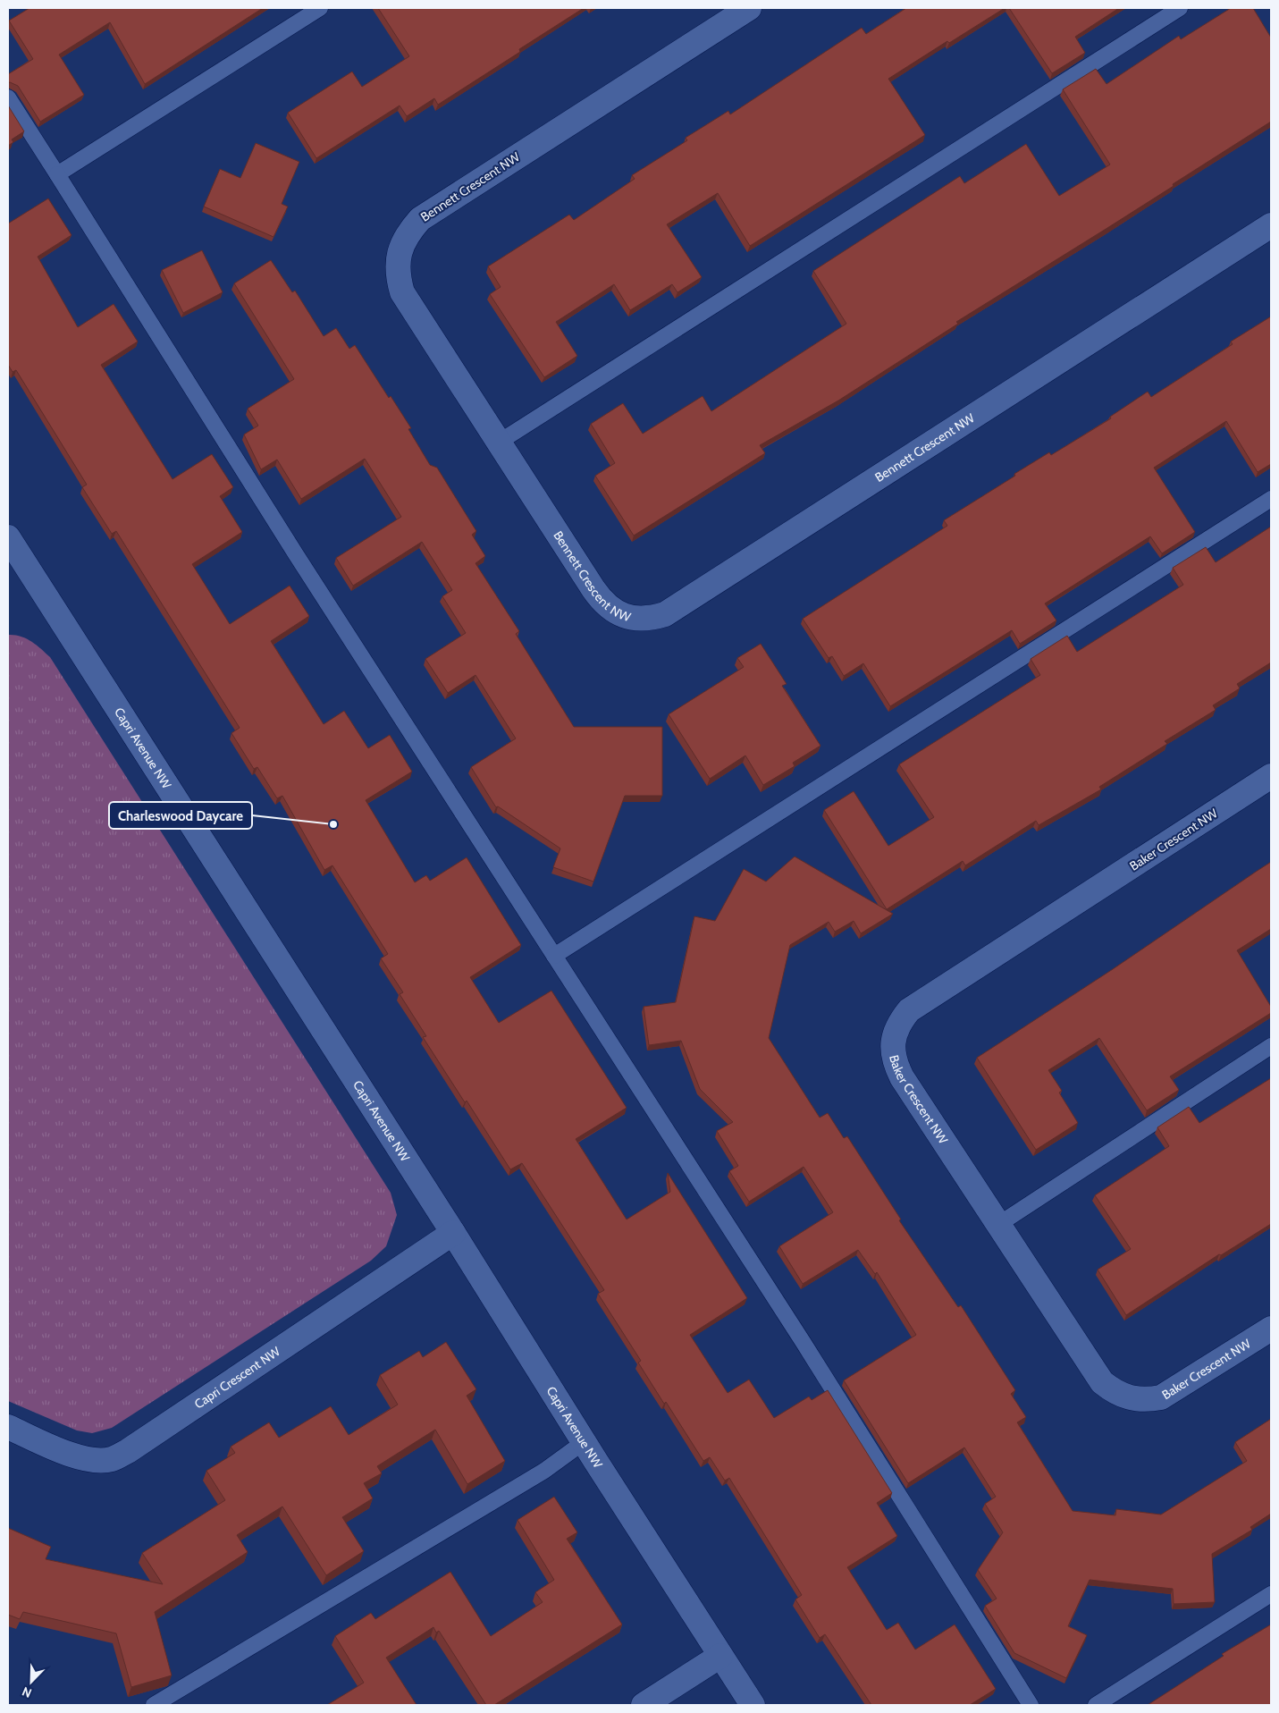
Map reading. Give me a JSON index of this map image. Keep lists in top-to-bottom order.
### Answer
{
  "streets": {
    "street": [
      "Bennett Crescent NW",
      "Capri Avenue NW",
      "Baker Crescent NW",
      "Capri Crescent NW"
    ]
  },
  "crossings": [
    ["Capri Avenue NW", "Capri Crescent NW"]
  ],
  "places": ["Charleswood Daycare"],
  "north": "bottom left"
}
